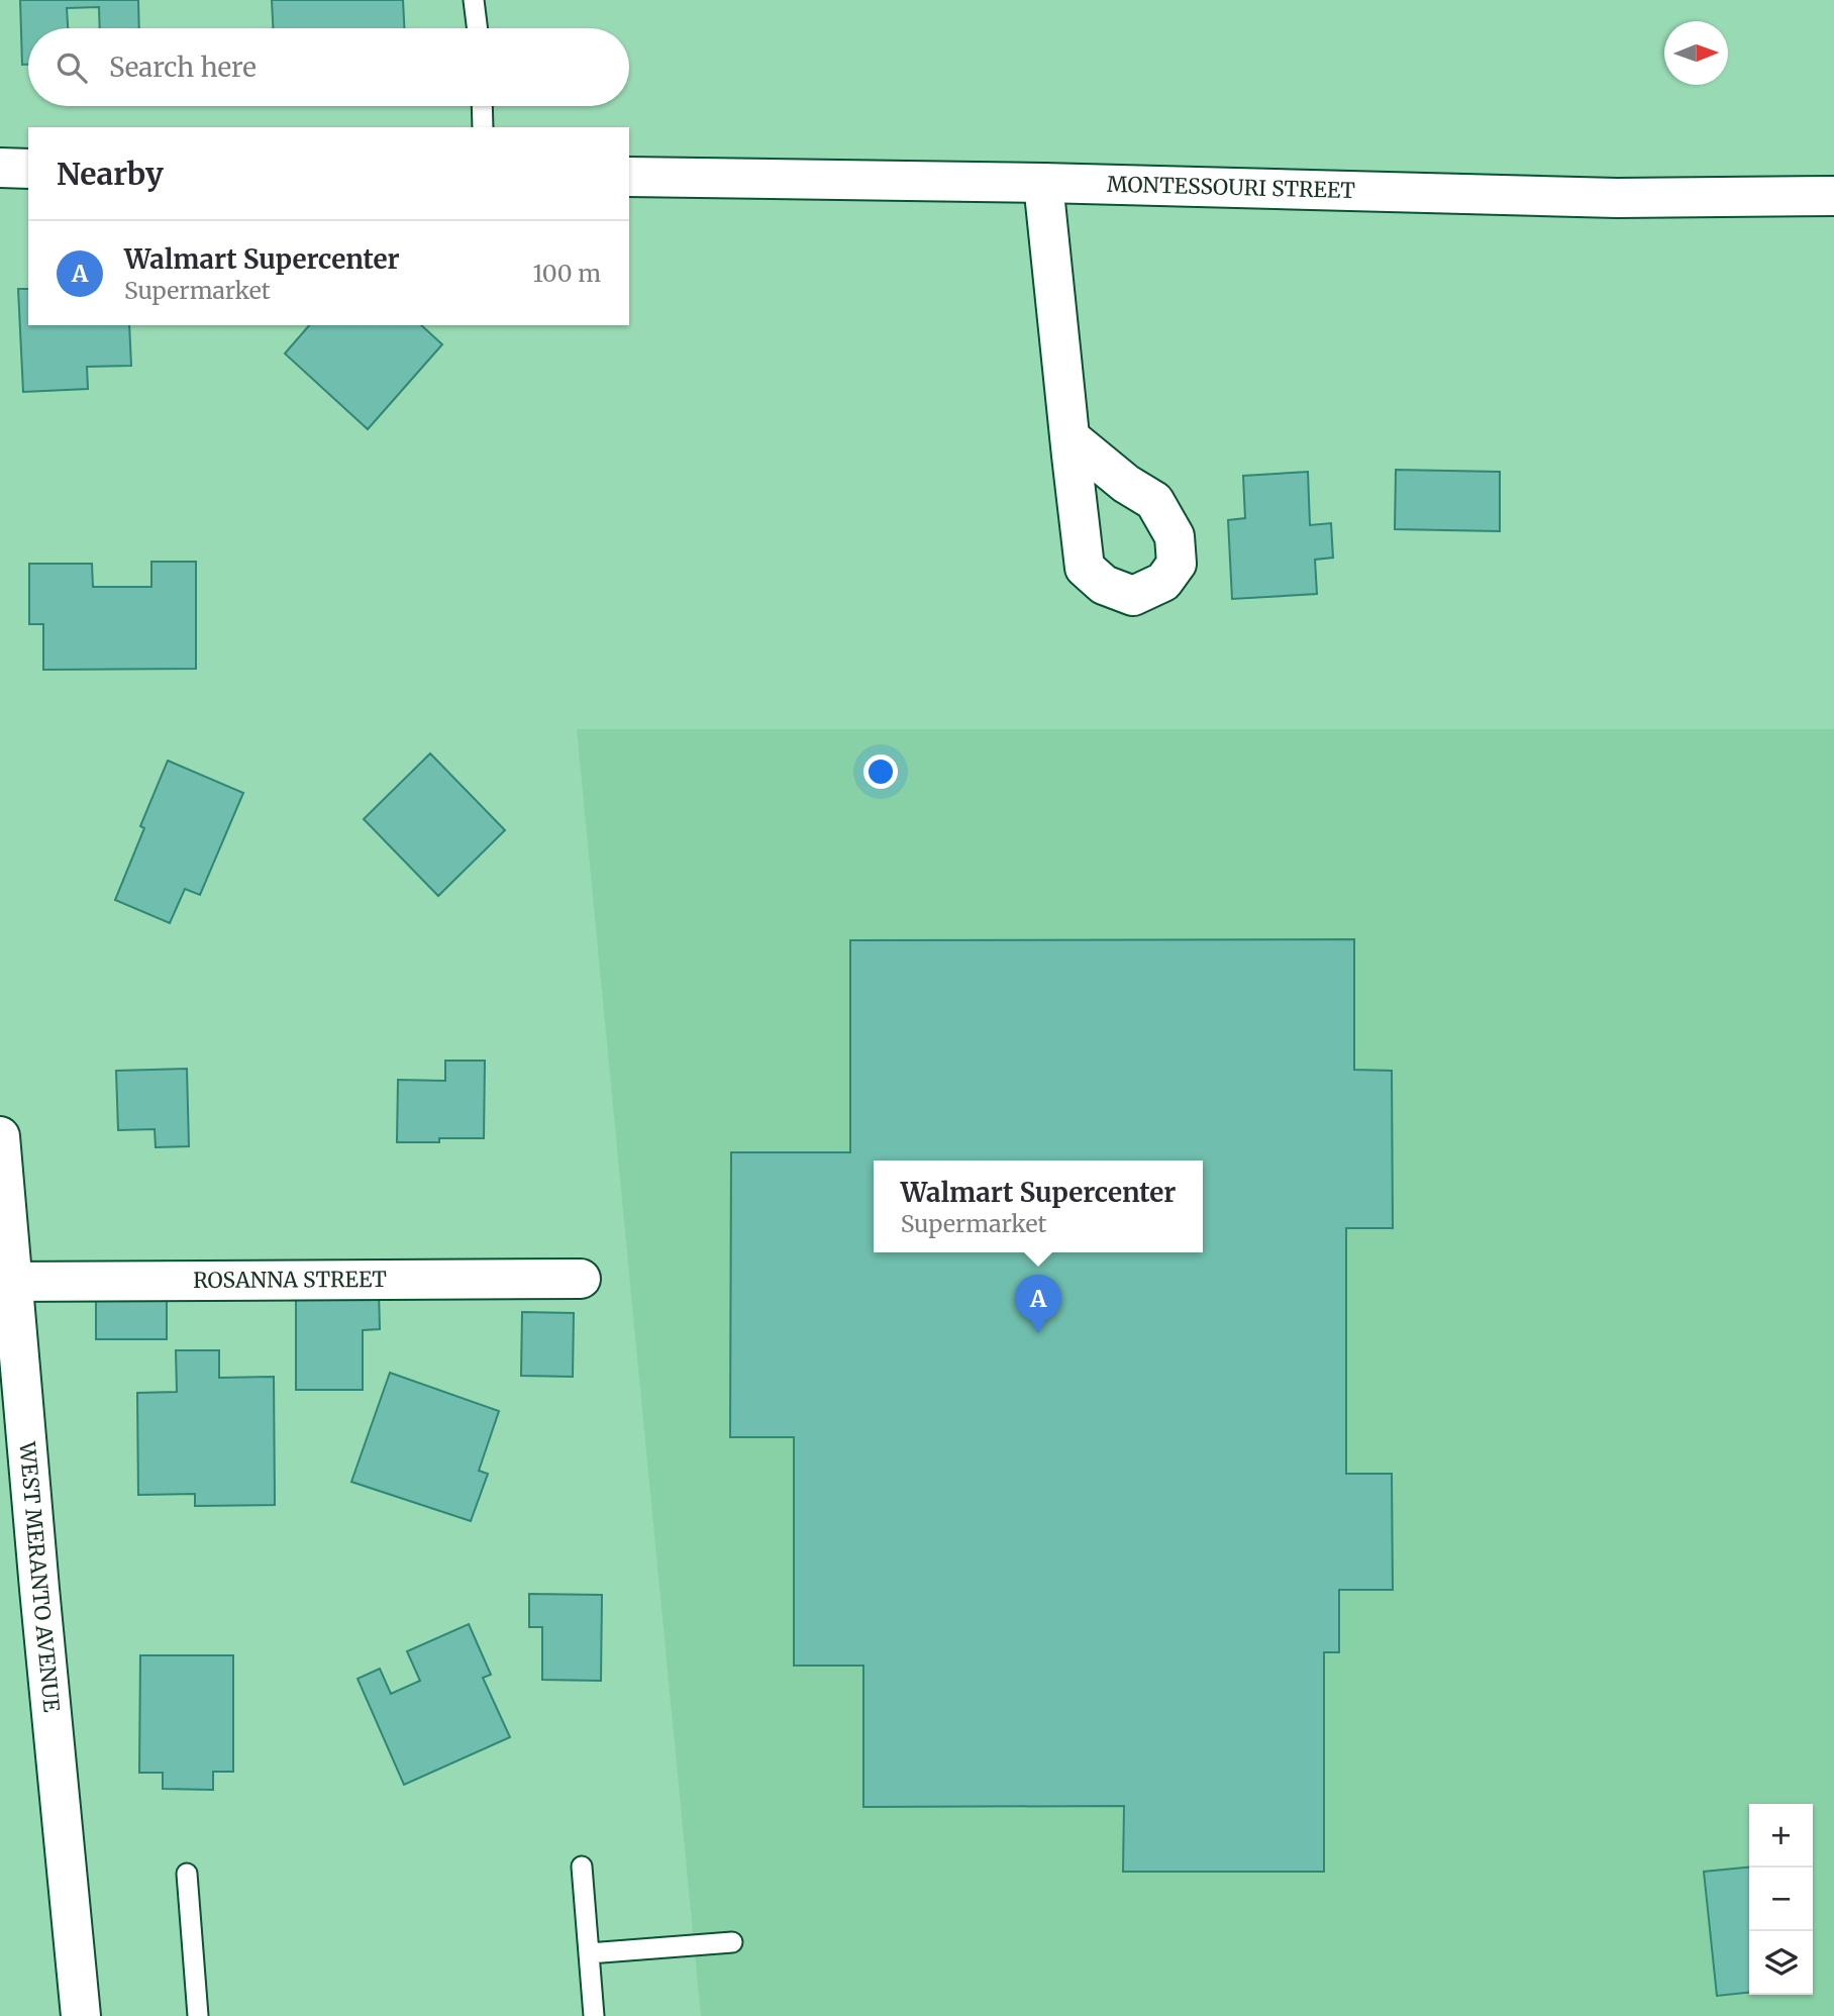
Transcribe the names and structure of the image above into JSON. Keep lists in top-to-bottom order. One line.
{"streets":{"street":["MONTESSOURI STREET","ROSANNA STREET","WEST MERANTO AVENUE"]},"crossings":[["ROSANNA STREET","WEST MERANTO AVENUE"]],"north":"right","page":{"search":"Search here","heading":"Nearby","list":[{"mark":"A","name":"Walmart Supercenter","note":"Supermarket","value":"100 m"}],"popup":["Walmart Supercenter","Supermarket"],"pins":"A","map_buttons":["+","−"]}}
